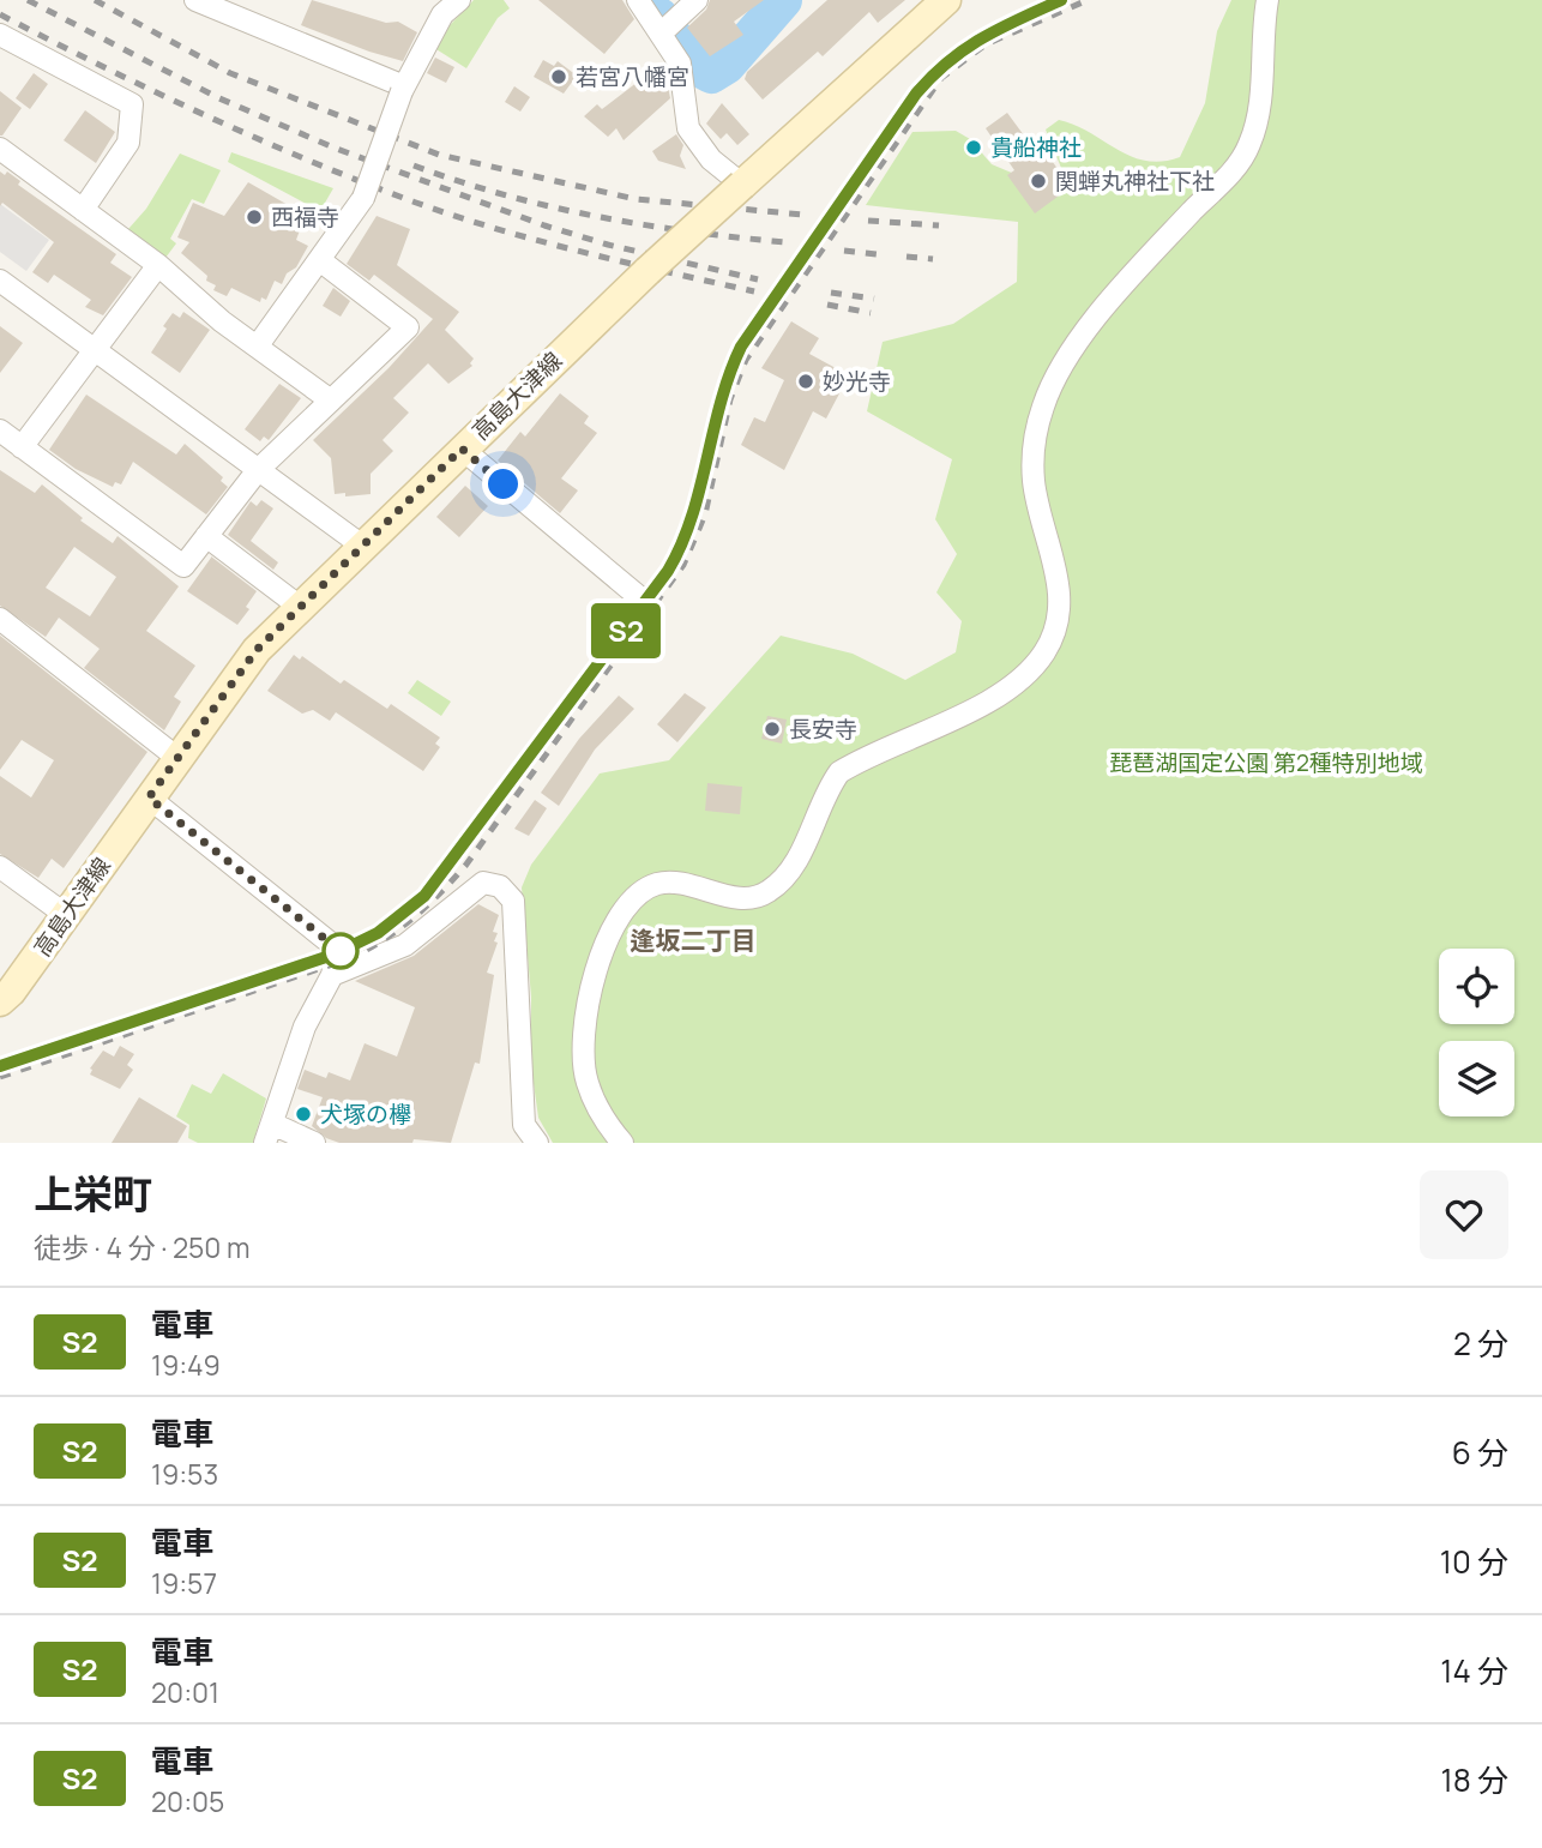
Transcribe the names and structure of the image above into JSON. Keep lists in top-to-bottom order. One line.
{"streets":{"main road":["高島大津線"]},"districts":["逢坂二丁目"],"parks":["琵琶湖国定公園 第2種特別地域"],"places":["若宮八幡宮","貴船神社","関蝉丸神社下社","西福寺","妙光寺","長安寺","犬塚の欅"],"page":{"on_map":"S2","heading":["上栄町","徒歩 · 4 分 · 250 m"],"list":[{"mark":"S2","name":"電車","note":"19:49","value":"2 分"},{"mark":"S2","name":"電車","note":"19:53","value":"6 分"},{"mark":"S2","name":"電車","note":"19:57","value":"10 分"},{"mark":"S2","name":"電車","note":"20:01","value":"14 分"},{"mark":"S2","name":"電車","note":"20:05","value":"18 分"}]}}
